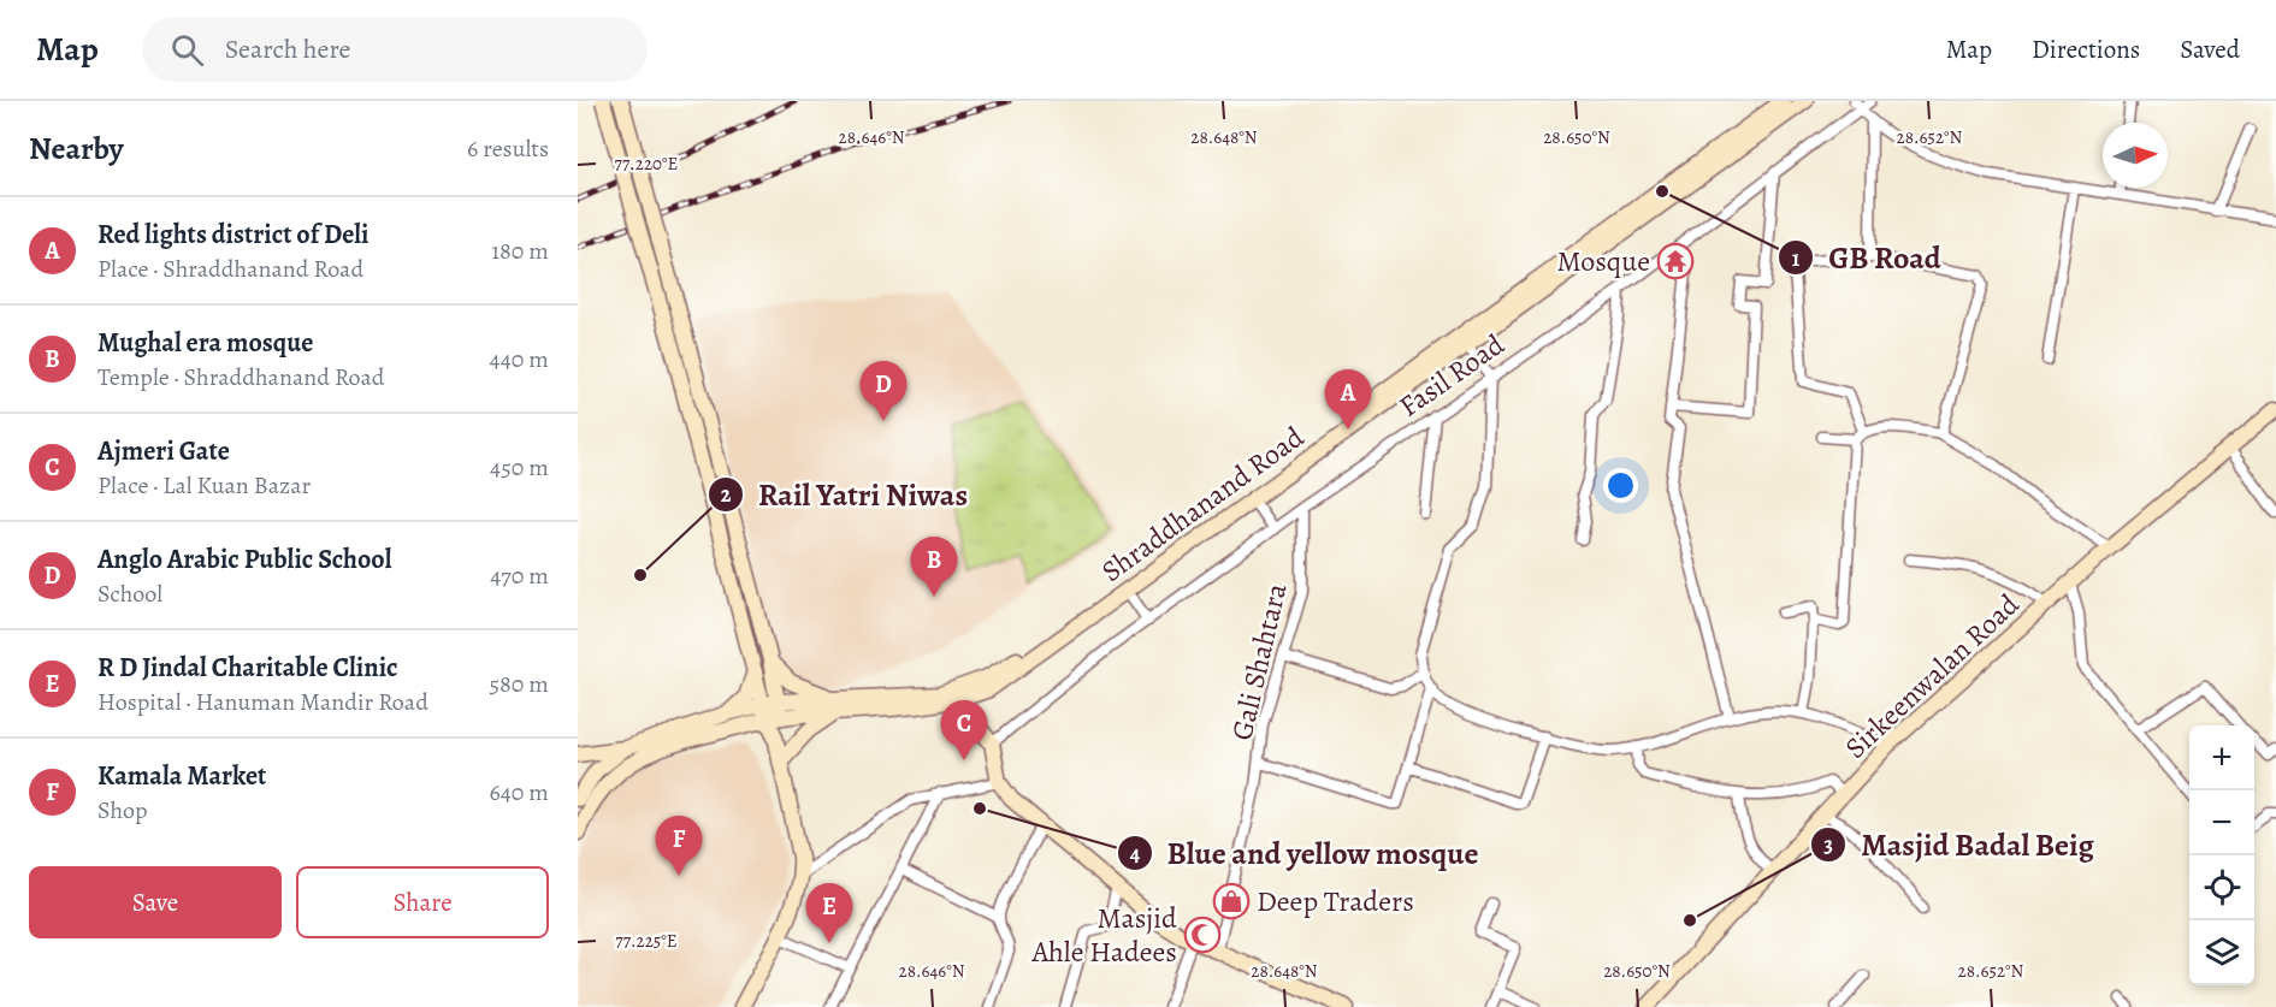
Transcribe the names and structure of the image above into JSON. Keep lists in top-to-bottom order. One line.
{"streets":{"street":["Fasil Road","Shraddhanand Road","Gali Shahtara","Sirkeenwalan Road"]},"crossings":[["Fasil Road","Gali Shahtara"]],"places":{"other":["GB Road","Rail Yatri Niwas","Blue and yellow mosque","Masjid Badal Beig"],"temple":["Mosque"],"shop":["Deep Traders"],"mosque":["Masjid Ahle Hadees"]},"north":"right","page":{"header":"Map","search":"Search here","nav":["Map","Directions","Saved"],"heading":["Nearby","6 results"],"list":[{"mark":"A","name":"Red lights district of Deli","note":"Place · Shraddhanand Road","value":"180 m"},{"mark":"B","name":"Mughal era mosque","note":"Temple · Shraddhanand Road","value":"440 m"},{"mark":"C","name":"Ajmeri Gate","note":"Place · Lal Kuan Bazar","value":"450 m"},{"mark":"D","name":"Anglo Arabic Public School","note":"School","value":"470 m"},{"mark":"E","name":"R D Jindal Charitable Clinic","note":"Hospital · Hanuman Mandir Road","value":"580 m"},{"mark":"F","name":"Kamala Market","note":"Shop","value":"640 m"}],"pins":["D","A","B","C","F","E"],"map_buttons":["+","−"],"buttons":["Save","Share"]},"coordinates":["28.646°N","28.648°N","28.650°N","28.652°N","77.220°E","77.225°E"]}
